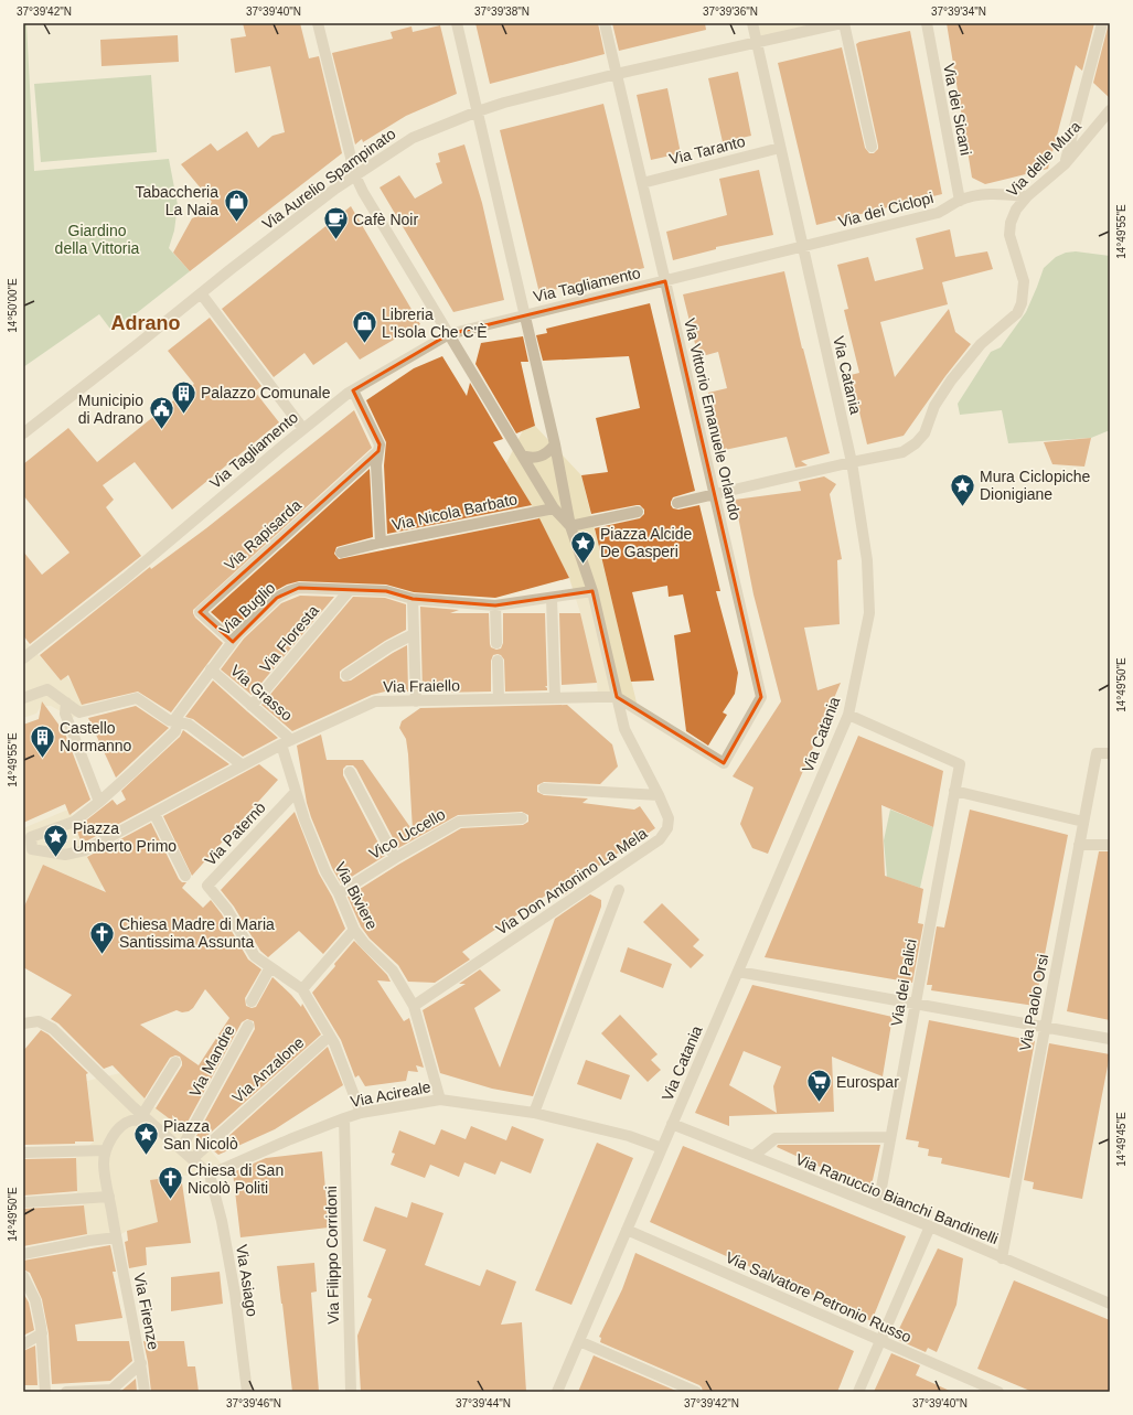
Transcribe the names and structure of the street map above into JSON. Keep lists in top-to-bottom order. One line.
{"streets":{"street":["Via dei Sicani","Via Taranto","Via delle Mura","Via Aurelio Spampinato","Via dei Ciclopi","Via Tagliamento","Via Catania","Via Vittorio Emanuele Orlando","Via Nicola Barbato","Via Rapisarda","Via Buglio","Via Floresta","Via Fraiello","Via Grasso","Via Paternò","Vico Uccello","Via Don Antonino La Mela","Via Biviere","Via dei Palici","Via Paolo Orsi","Via Mandre","Via Anzalone","Via Acireale","Via Ranuccio Bianchi Bandinelli","Via Filippo Corridoni","Via Asiago","Via Salvatore Petronio Russo","Via Firenze"]},"crossings":[["Via dei Sicani","Via dei Ciclopi"],["Via Taranto","Via Catania"],["Via Taranto","Via Vittorio Emanuele Orlando"],["Via delle Mura","Via dei Ciclopi"],["Via delle Mura","Via Catania"],["Via delle Mura","Via Vittorio Emanuele Orlando"],["Via Aurelio Spampinato","Via Catania"],["Via Aurelio Spampinato","Via Vittorio Emanuele Orlando"],["Via Aurelio Spampinato","Via Don Antonino La Mela"],["Via dei Ciclopi","Via Tagliamento"],["Via dei Ciclopi","Via Catania"],["Via Tagliamento","Via Catania"],["Via Tagliamento","Via Vittorio Emanuele Orlando"],["Via Tagliamento","Via Don Antonino La Mela"],["Via Catania","Via dei Palici"],["Via Catania","Via Acireale"],["Via Catania","Via Ranuccio Bianchi Bandinelli"],["Via Catania","Via Salvatore Petronio Russo"],["Via Vittorio Emanuele Orlando","Via Fraiello"],["Via Vittorio Emanuele Orlando","Via Don Antonino La Mela"],["Via Rapisarda","Via Buglio"],["Via Buglio","Via Floresta"],["Via Buglio","Via Fraiello"],["Via Buglio","Via Grasso"],["Via Buglio","Via Don Antonino La Mela"],["Via Floresta","Via Grasso"],["Via Fraiello","Via Grasso"],["Via Fraiello","Via Don Antonino La Mela"],["Via Fraiello","Via Biviere"],["Via Grasso","Via Biviere"],["Via Paternò","Via Biviere"],["Via Paternò","Via Anzalone"],["Via Paternò","Via Acireale"],["Vico Uccello","Via Biviere"],["Via Don Antonino La Mela","Via Biviere"],["Via Biviere","Via Acireale"],["Via dei Palici","Via Ranuccio Bianchi Bandinelli"],["Via Paolo Orsi","Via Ranuccio Bianchi Bandinelli"],["Via Acireale","Via Filippo Corridoni"],["Via Acireale","Via Asiago"]],"districts":["Adrano"],"parks":["Giardino della Vittoria"],"places":{"shop":["Tabaccheria La Naia","Libreria L'Isola Che C'È"],"cafe":["Cafè Noir"],"building":["Palazzo Comunale","Castello Normanno"],"public building":["Municipio di Adrano"],"place":["Mura Ciclopiche Dionigiane","Piazza Alcide De Gasperi","Piazza Umberto Primo","Piazza San Nicolò"],"church":["Chiesa Madre di Maria Santissima Assunta","Chiesa di San Nicolò Politi"],"supermarket":["Eurospar"]},"coordinates":["37°39'42\"N","37°39'40\"N","37°39'38\"N","37°39'36\"N","37°39'34\"N","14°49'55\"E","14°50'00\"E","14°49'50\"E","14°49'45\"E","37°39'46\"N","37°39'44\"N"]}
